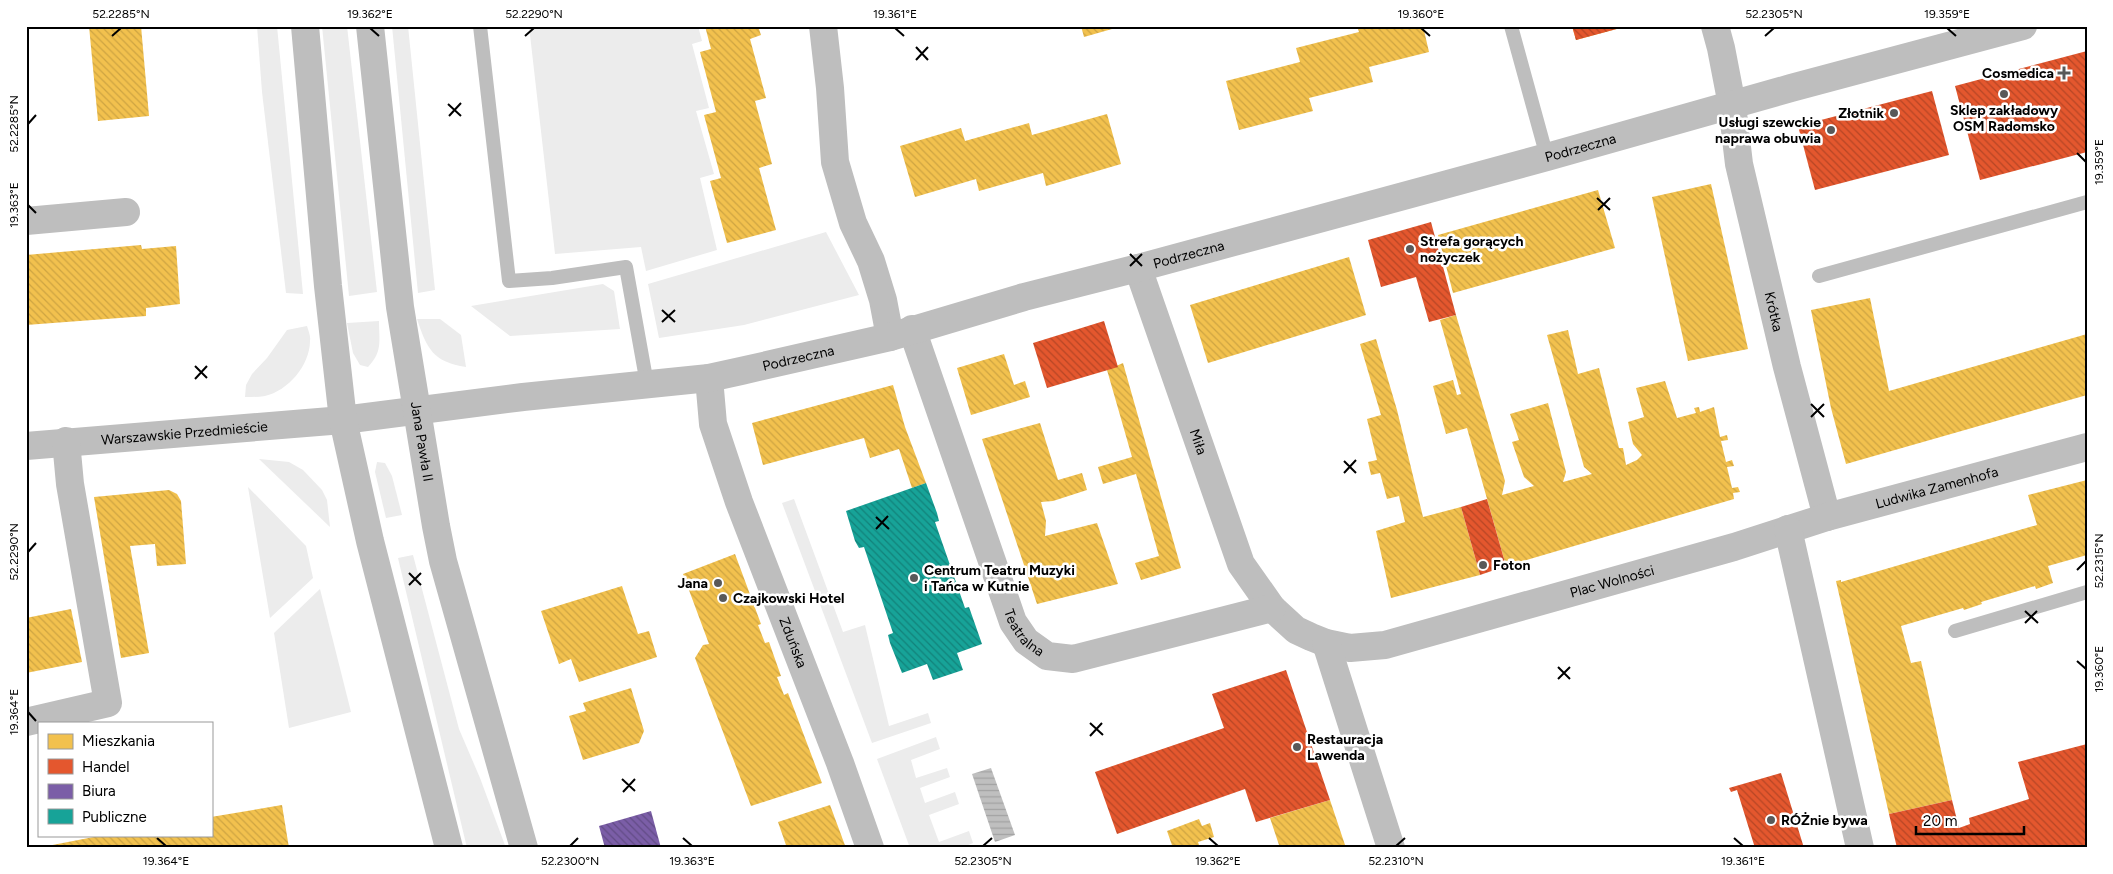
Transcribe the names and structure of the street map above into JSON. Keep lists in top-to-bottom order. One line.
{"streets":{"street":["Podrzeczna","Krótka","Warszawskie Przedmieście","Miła","Jana Pawła II","Ludwika Zamenhofa","Plac Wolności","Teatralna","Zduńska"]},"crossings":[["Podrzeczna","Krótka"],["Podrzeczna","Warszawskie Przedmieście"],["Podrzeczna","Miła"],["Podrzeczna","Jana Pawła II"],["Podrzeczna","Teatralna"],["Podrzeczna","Zduńska"],["Krótka","Ludwika Zamenhofa"],["Miła","Plac Wolności"],["Miła","Teatralna"],["Ludwika Zamenhofa","Plac Wolności"]],"places":{"health":["Cosmedica"],"other":["Sklep zakładowy OSM Radomsko","Złotnik","Usługi szewckie naprawa obuwia","Strefa gorących nożyczek","Foton","Centrum Teatru Muzyki i Tańca w Kutnie","Jana","Czajkowski Hotel","Restauracja Lawenda","RÓŻnie bywa"]},"legend":["Mieszkania","Handel","Biura","Publiczne"],"scale_bar":"20 m","coordinates":["52.2285°N","19.362°E","52.2290°N","19.361°E","19.360°E","52.2305°N","19.359°E","19.363°E","52.2315°N","19.364°E","52.2300°N","52.2310°N"]}
